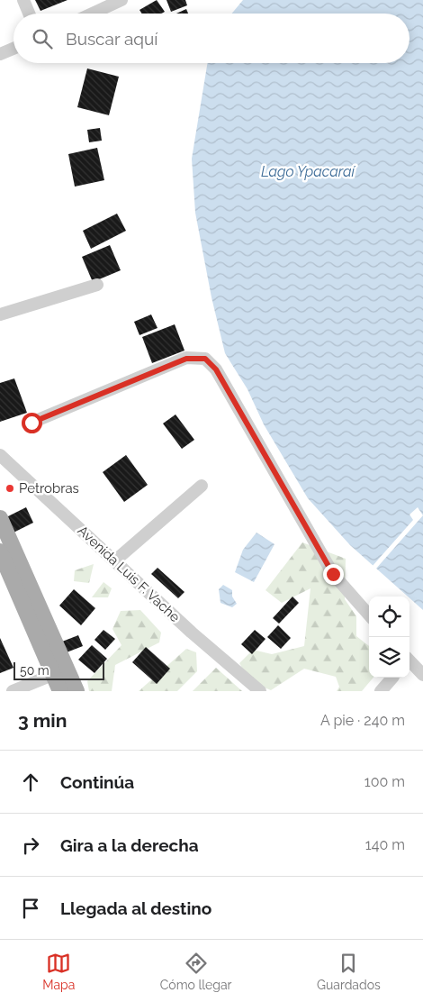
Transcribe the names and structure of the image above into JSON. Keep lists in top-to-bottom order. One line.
{"streets":{"street":["Avenida Luis F. Vache"]},"water":["Lago Ypacaraí"],"places":["Petrobras"],"scale_bar":"50 m","page":{"search":"Buscar aquí","scale":"50 m","heading":["3 min","A pie · 240 m"],"list":[["Continúa","100 m"],["Gira a la derecha","140 m"],"Llegada al destino"],"nav":["Mapa","Cómo llegar","Guardados"]}}
